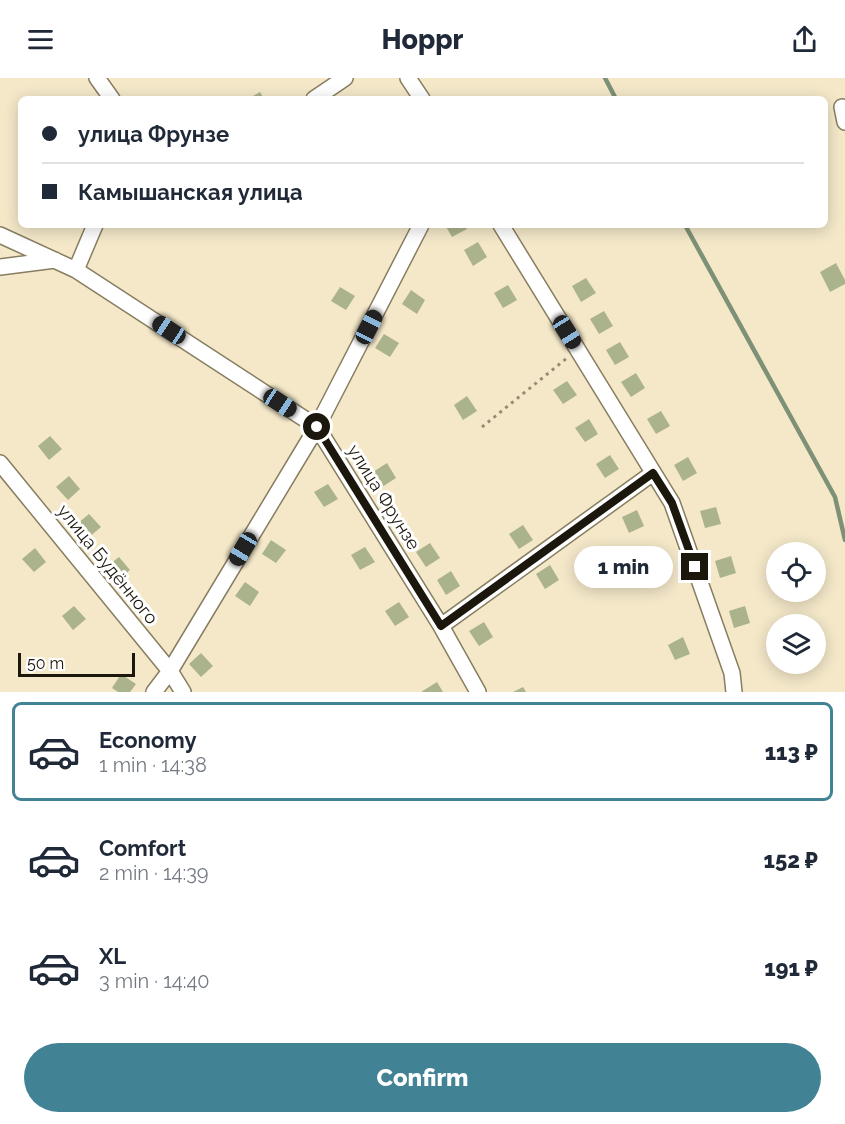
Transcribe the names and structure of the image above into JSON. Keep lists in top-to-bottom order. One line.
{"streets":{"street":["улица Фрунзе","улица Будённого"]},"scale_bar":"50 m","page":{"header":"Hoppr","banner":["улица Фрунзе","Камышанская улица"],"bubble":"1 min","scale":"50 m","list":[{"name":"Economy","note":"1 min · 14:38","value":"113 ₽"},{"name":"Comfort","note":"2 min · 14:39","value":"152 ₽"},{"name":"XL","note":"3 min · 14:40","value":"191 ₽"}],"buttons":"Confirm"}}
